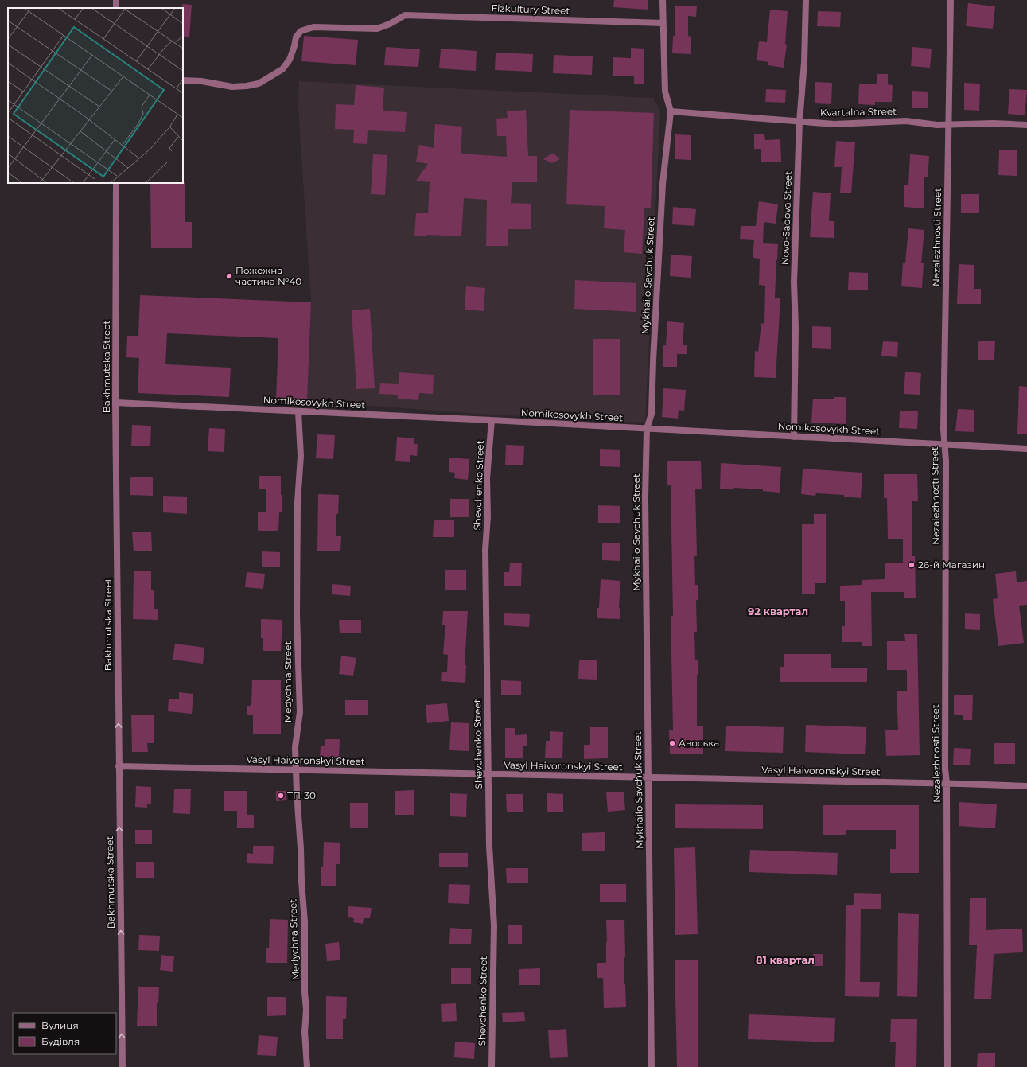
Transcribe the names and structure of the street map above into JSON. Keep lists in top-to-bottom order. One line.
{"streets":{"street":["Fizkultury Street","Kvartalna Street","Novo-Sadova Street","Nezalezhnosti Street","Mykhailo Savchuk Street","Bakhmutska Street","Nomikosovykh Street","Shevchenko Street","Medychna Street","Vasyl Haivoronskyi Street"]},"crossings":[["Fizkultury Street","Mykhailo Savchuk Street"],["Kvartalna Street","Novo-Sadova Street"],["Kvartalna Street","Nezalezhnosti Street"],["Kvartalna Street","Mykhailo Savchuk Street"],["Novo-Sadova Street","Nomikosovykh Street"],["Nezalezhnosti Street","Nomikosovykh Street"],["Nezalezhnosti Street","Vasyl Haivoronskyi Street"],["Mykhailo Savchuk Street","Nomikosovykh Street"],["Mykhailo Savchuk Street","Vasyl Haivoronskyi Street"],["Bakhmutska Street","Nomikosovykh Street"],["Bakhmutska Street","Vasyl Haivoronskyi Street"],["Nomikosovykh Street","Shevchenko Street"],["Nomikosovykh Street","Medychna Street"],["Shevchenko Street","Vasyl Haivoronskyi Street"],["Medychna Street","Vasyl Haivoronskyi Street"]],"one_way":["Bakhmutska Street"],"districts":["92 квартал","81 квартал"],"places":["Пожежна частина №40","26-й Магазин","Авоська","ТП-30"],"legend":["Вулиця","Будівля"]}
